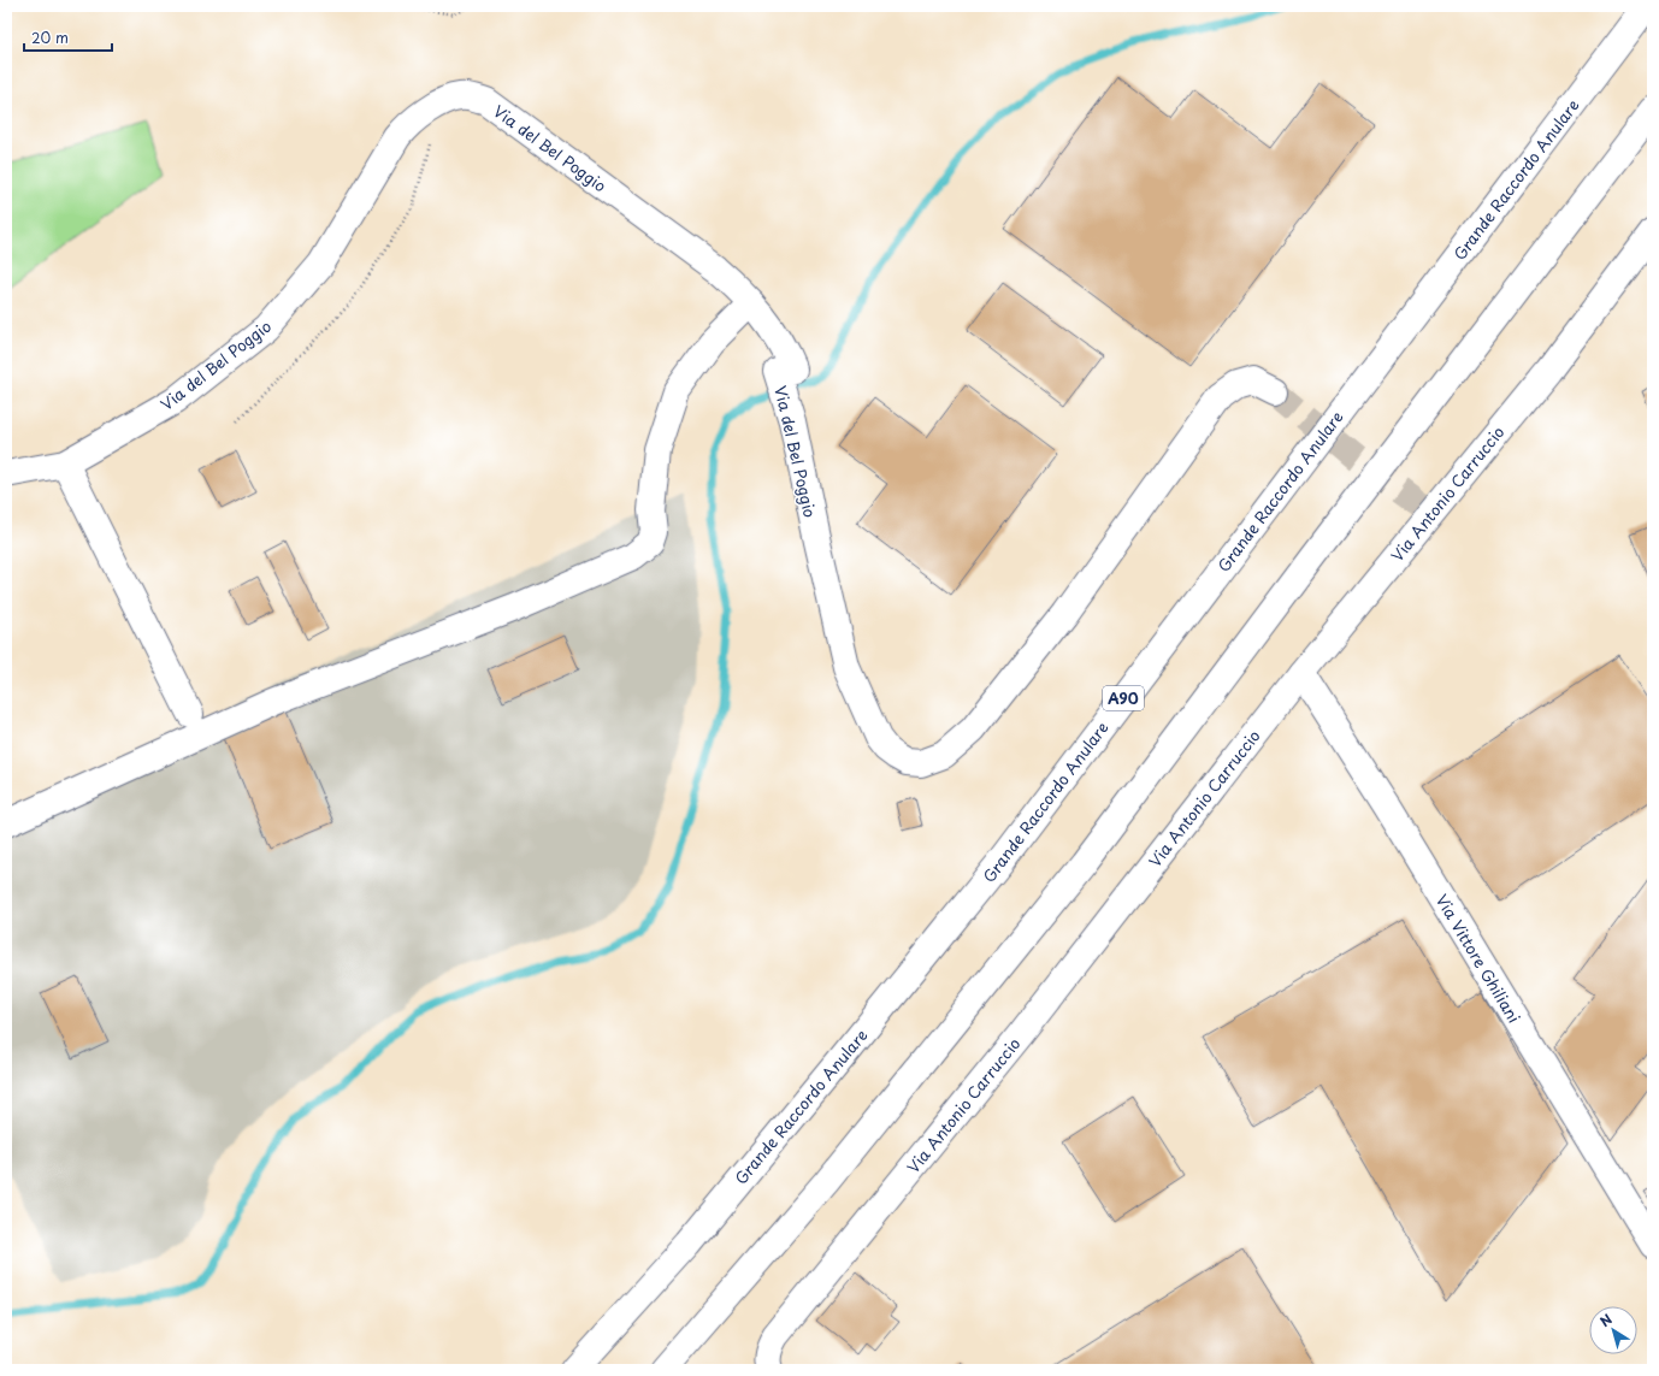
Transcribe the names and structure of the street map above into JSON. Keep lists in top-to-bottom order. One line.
{"streets":{"main road":["Via del Bel Poggio","Grande Raccordo Anulare","Via Antonio Carruccio","A90","Via Vittore Ghiliani"]},"crossings":[["Via Antonio Carruccio","Via Vittore Ghiliani"]],"scale_bar":"20 m","north":"top left"}
